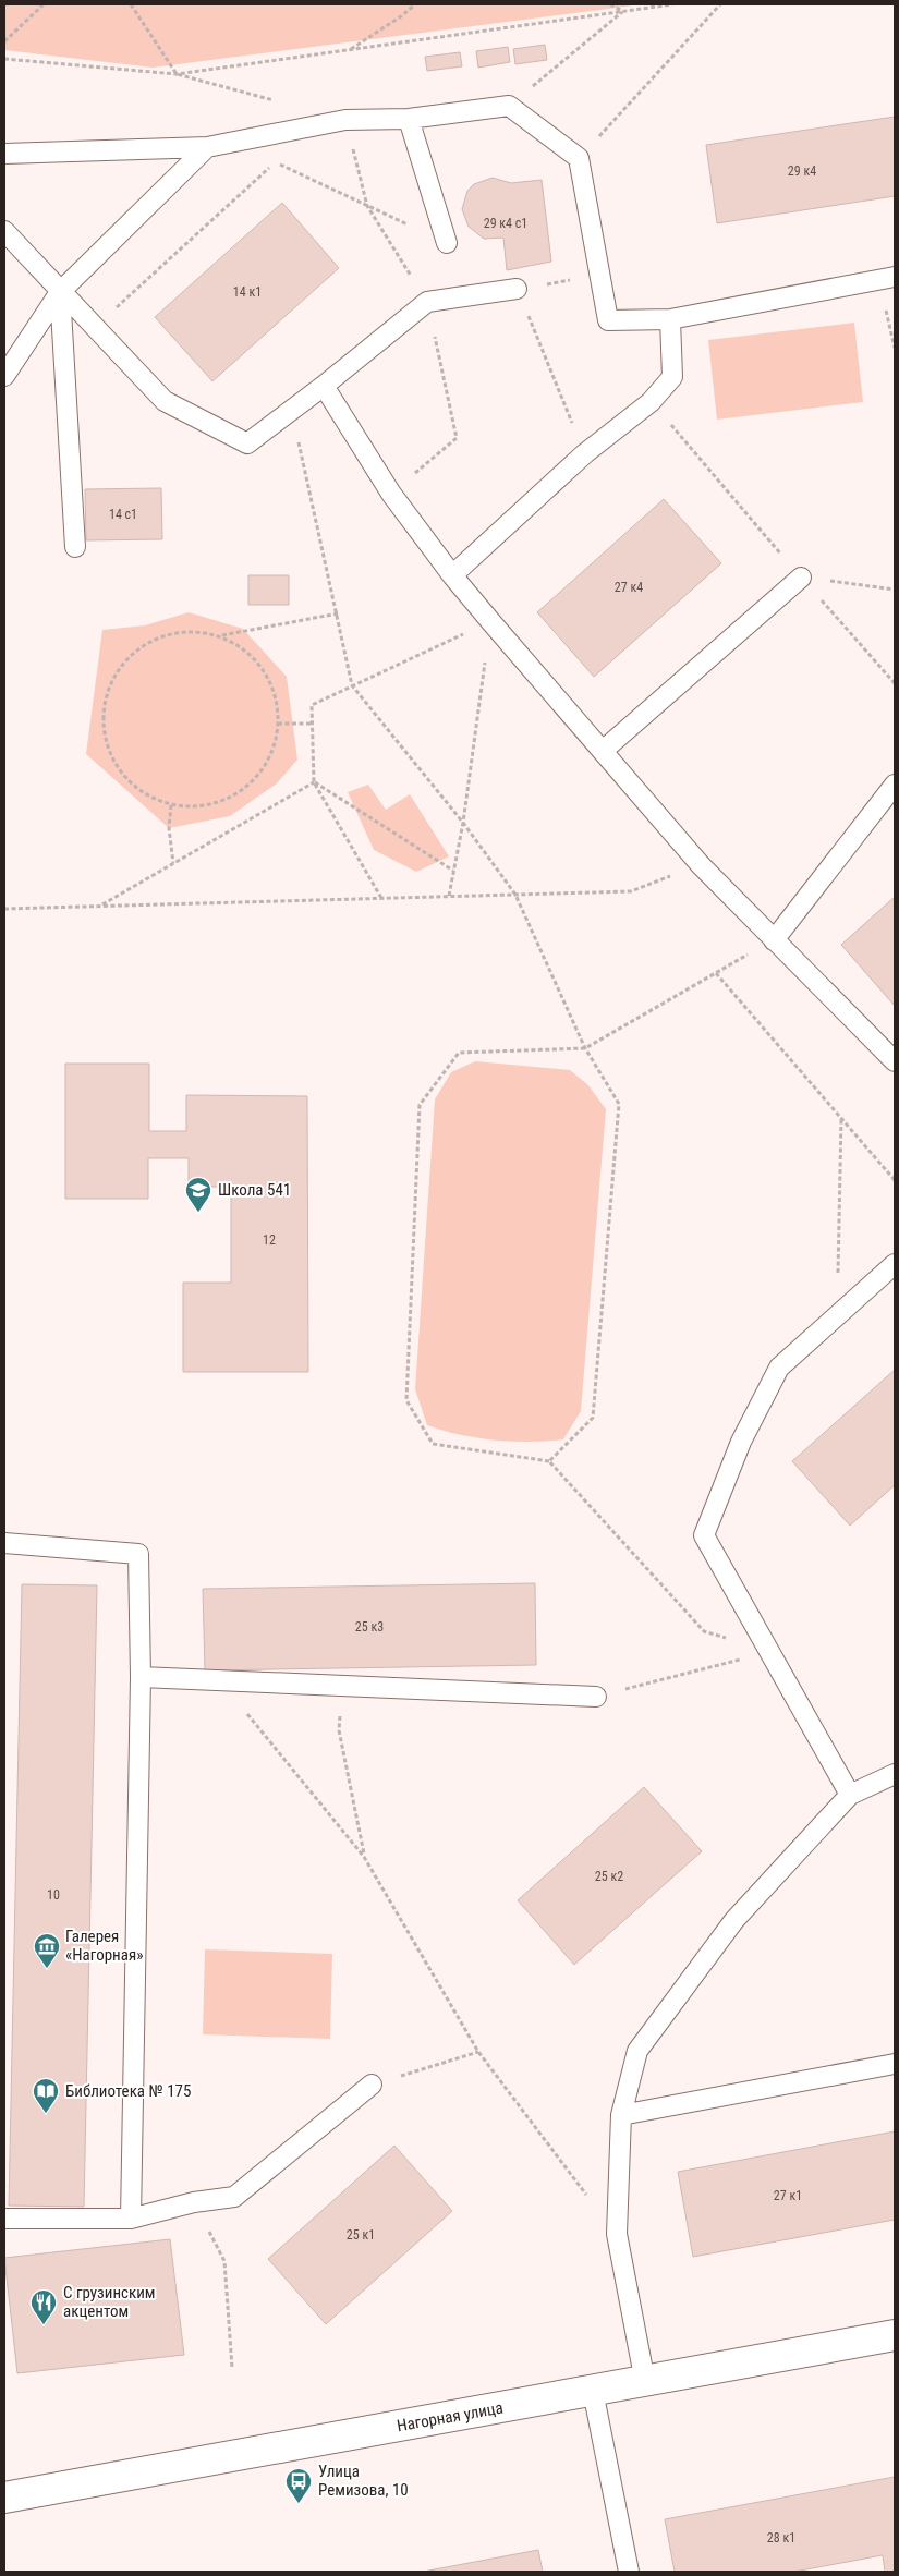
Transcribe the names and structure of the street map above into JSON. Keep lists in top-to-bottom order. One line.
{"streets":{"street":["Нагорная улица"]},"places":{"school or university":["Школа 541"],"museum":["Галерея «Нагорная»"],"library":["Библиотека № 175"],"restaurant":["С грузинским акцентом"],"bus stop":["Улица Ремизова, 10"]},"house_numbers":["29 к4","29 к4 с1","14 к1","14 с1","27 к4","12","25 к3","25 к2","10","27 к1","25 к1","28 к1"]}
